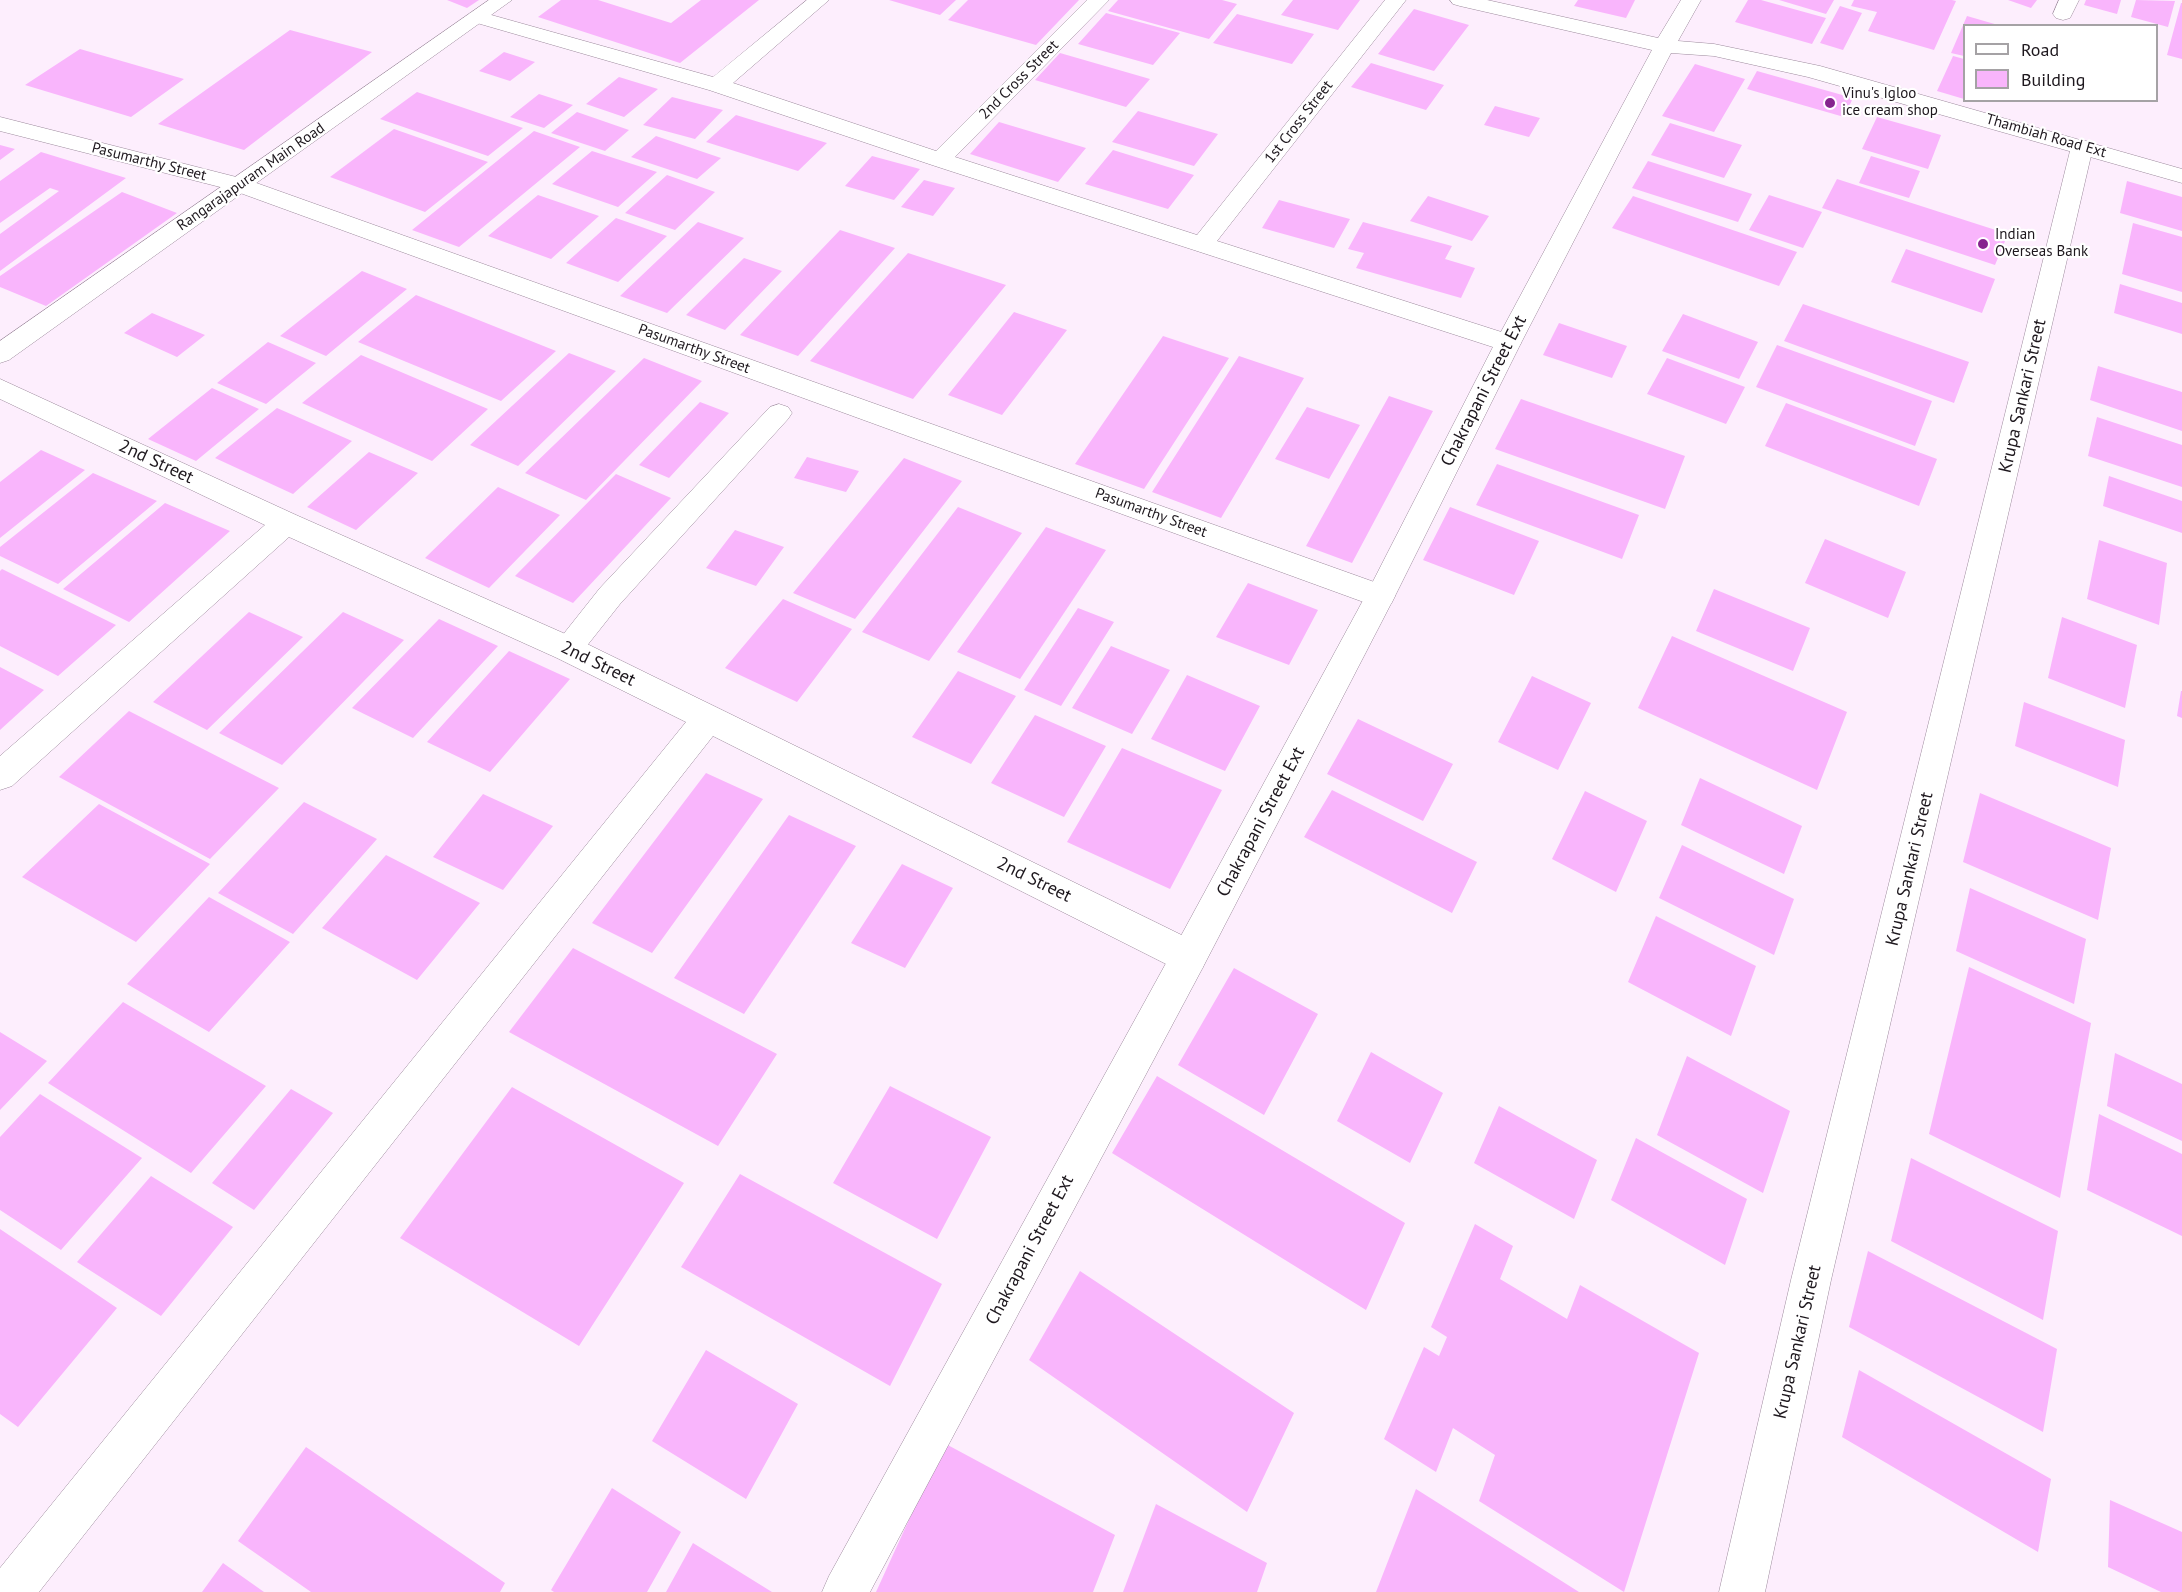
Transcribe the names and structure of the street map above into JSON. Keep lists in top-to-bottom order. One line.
{"streets":{"street":["2nd Cross Street","1st Cross Street","Thambiah Road Ext","Pasumarthy Street","Rangarajapuram Main Road","Chakrapani Street Ext","Krupa Sankari Street","2nd Street"]},"crossings":[["Thambiah Road Ext","Chakrapani Street Ext"],["Thambiah Road Ext","Krupa Sankari Street"],["Pasumarthy Street","Rangarajapuram Main Road"],["Pasumarthy Street","Chakrapani Street Ext"],["Chakrapani Street Ext","2nd Street"]],"places":["Vinu's Igloo ice cream shop","Indian Overseas Bank"],"legend":["Road","Building"]}
